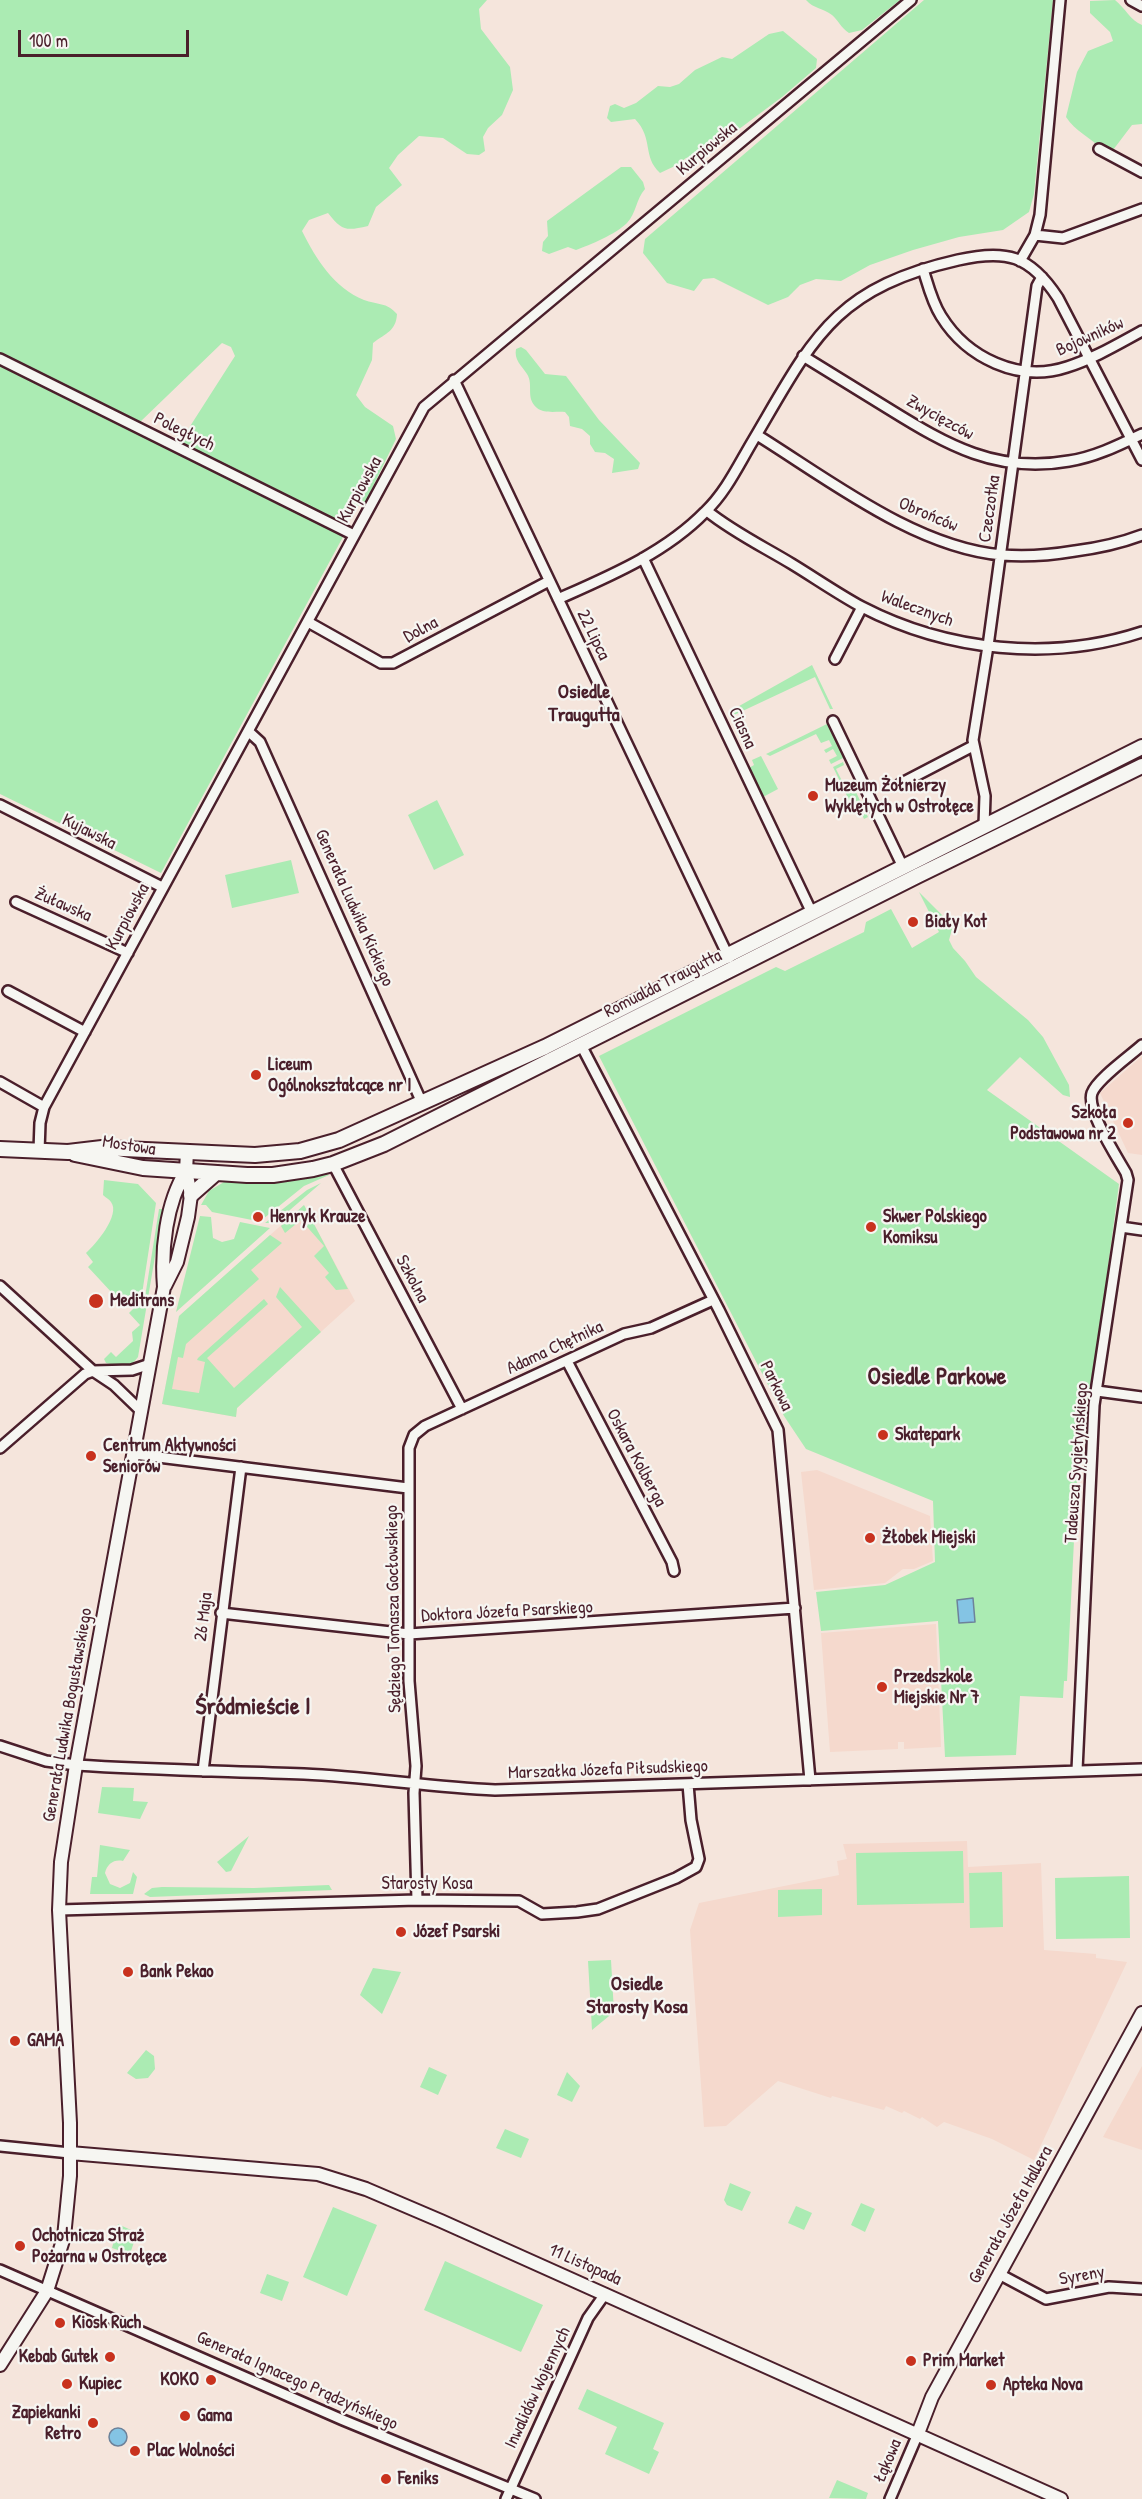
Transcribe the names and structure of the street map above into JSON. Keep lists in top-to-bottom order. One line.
{"streets":{"main road":["Romualda Traugutta","Mostowa"],"street":["Kurpiowska","Bojowników","Zwycięzców","Poległych","Czeczotka","Obrońców","Walecznych","Dolna","22 Lipca","Ciasna","Kujawska","Żuławska","Generała Ludwika Kickiego","Szkolna","Adama Chętnika","Parkowa","Oskara Kolberga","Tadeusza Sygietyńskiego","Sędziego Tomasza Gocłowskiego","Doktora Józefa Psarskiego","26 Maja","Generała Ludwika Bogusławskiego","Marszałka Józefa Piłsudskiego","Starosty Kosa","Generała Józefa Hallera","11 Listopada","Syreny","Generała Ignacego Prądzyńskiego","Inwalidów Wojennych","Łąkowa"]},"crossings":[["Kurpiowska","Poległych"],["Kurpiowska","Dolna"],["Kurpiowska","22 Lipca"],["Kurpiowska","Kujawska"],["Kurpiowska","Żuławska"],["Kurpiowska","Generała Ludwika Kickiego"],["Kurpiowska","Mostowa"],["Bojowników","Czeczotka"],["Zwycięzców","Czeczotka"],["Czeczotka","Obrońców"],["Czeczotka","Walecznych"],["Czeczotka","Romualda Traugutta"],["Dolna","22 Lipca"],["22 Lipca","Romualda Traugutta"],["Ciasna","Romualda Traugutta"],["Generała Ludwika Kickiego","Romualda Traugutta"],["Romualda Traugutta","Mostowa"],["Romualda Traugutta","Szkolna"],["Romualda Traugutta","Parkowa"],["Romualda Traugutta","Generała Ludwika Bogusławskiego"],["Mostowa","Generała Ludwika Bogusławskiego"],["Szkolna","Adama Chętnika"],["Adama Chętnika","Parkowa"],["Adama Chętnika","Oskara Kolberga"],["Adama Chętnika","Sędziego Tomasza Gocłowskiego"],["Parkowa","Doktora Józefa Psarskiego"],["Parkowa","Marszałka Józefa Piłsudskiego"],["Tadeusza Sygietyńskiego","Marszałka Józefa Piłsudskiego"],["Sędziego Tomasza Gocłowskiego","Doktora Józefa Psarskiego"],["Sędziego Tomasza Gocłowskiego","Marszałka Józefa Piłsudskiego"],["Sędziego Tomasza Gocłowskiego","Starosty Kosa"],["Doktora Józefa Psarskiego","26 Maja"],["26 Maja","Marszałka Józefa Piłsudskiego"],["Generała Ludwika Bogusławskiego","Marszałka Józefa Piłsudskiego"],["Generała Ludwika Bogusławskiego","Starosty Kosa"],["Generała Ludwika Bogusławskiego","11 Listopada"],["Generała Ludwika Bogusławskiego","Generała Ignacego Prądzyńskiego"],["Marszałka Józefa Piłsudskiego","Starosty Kosa"],["Generała Józefa Hallera","11 Listopada"],["Generała Józefa Hallera","Syreny"],["Generała Józefa Hallera","Łąkowa"],["11 Listopada","Inwalidów Wojennych"],["11 Listopada","Łąkowa"],["Generała Ignacego Prądzyńskiego","Inwalidów Wojennych"]],"districts":["Osiedle Traugutta","Osiedle Parkowe","Śródmieście I","Osiedle Starosty Kosa"],"places":["Muzeum Żołnierzy Wyklętych w Ostrołęce","Biały Kot","Liceum Ogólnokształcące nr I","Szkoła Podstawowa nr 2","Henryk Krauze","Skwer Polskiego Komiksu","Meditrans","Skatepark","Centrum Aktywności Seniorów","Żłobek Miejski","Przedszkole Miejskie Nr 7","Józef Psarski","Bank Pekao","GAMA","Ochotnicza Straż Pożarna w Ostrołęce","Kiosk Ruch","Kebab Gutek","Prim Market","KOKO","Kupiec","Apteka Nova","Gama","Zapiekanki Retro","Plac Wolności","Feniks"],"scale_bar":"100 m"}
